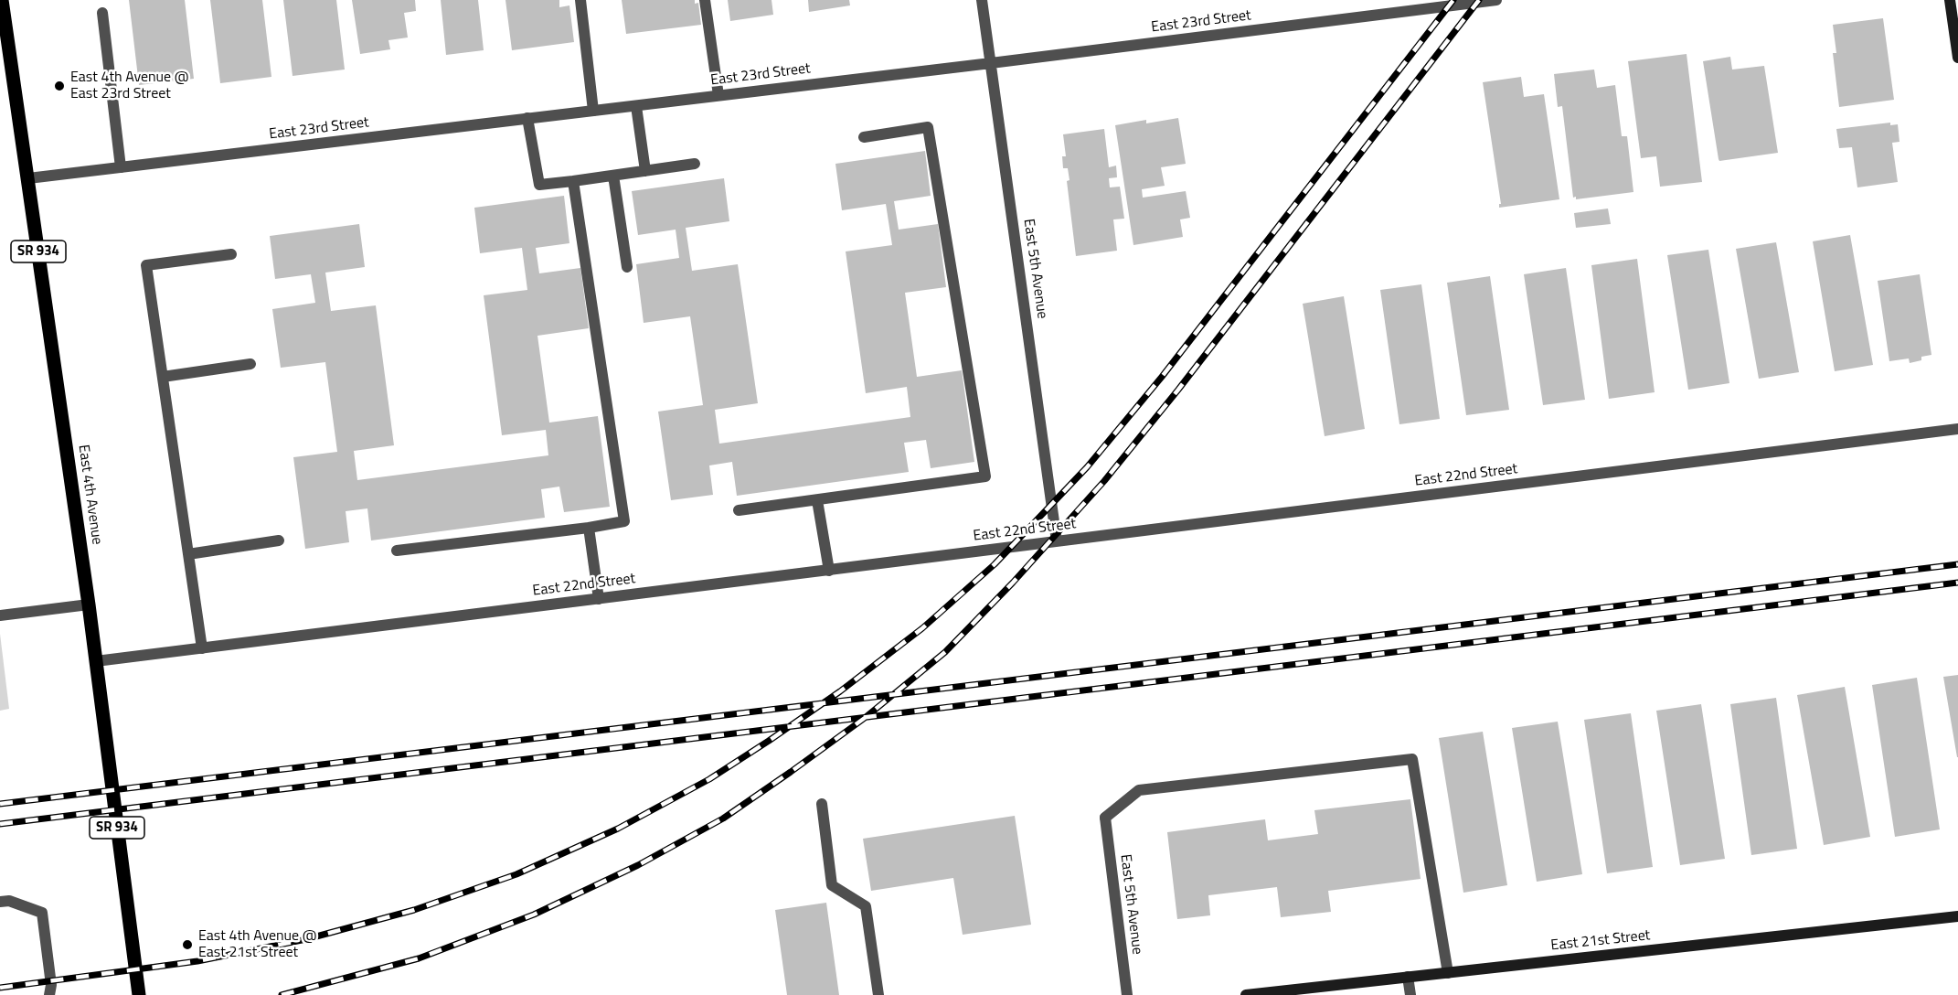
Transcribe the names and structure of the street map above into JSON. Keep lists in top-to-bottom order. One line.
{"streets":{"main road":["SR 934","East 4th Avenue","East 21st Street"],"street":["East 23rd Street","East 5th Avenue","East 22nd Street"]},"crossings":[["East 23rd Street","East 5th Avenue"],["East 23rd Street","East 4th Avenue"],["East 5th Avenue","East 22nd Street"],["East 5th Avenue","East 21st Street"],["East 22nd Street","East 4th Avenue"]],"places":["East 4th Avenue @ East 23rd Street","East 4th Avenue @ East 21st Street"]}
